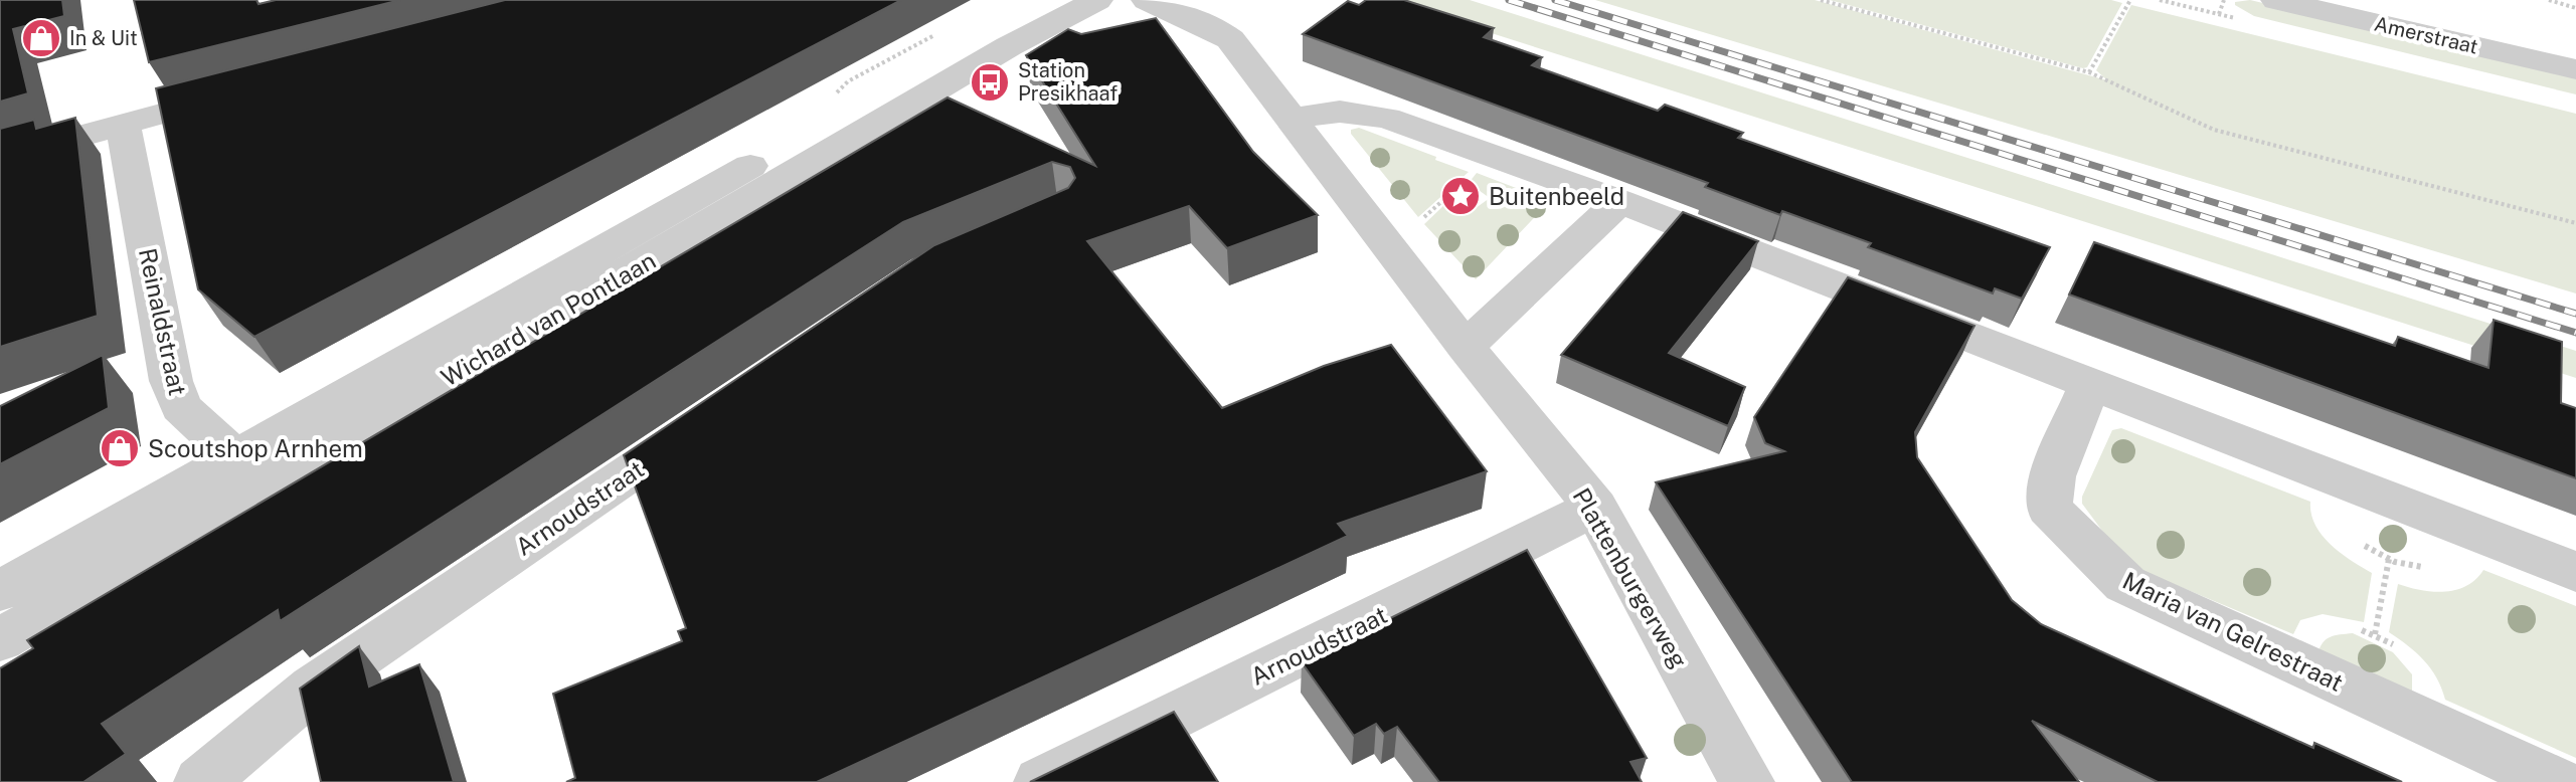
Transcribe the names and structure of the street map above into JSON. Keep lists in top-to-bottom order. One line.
{"streets":{"street":["Amerstraat","Wichard van Pontlaan","Reinaldstraat","Arnoudstraat","Plattenburgerweg","Maria van Gelrestraat"]},"crossings":[["Wichard van Pontlaan","Reinaldstraat"],["Arnoudstraat","Plattenburgerweg"]],"places":{"shop":["In & Uit","Scoutshop Arnhem"],"bus stop":["Station Presikhaaf"],"place":["Buitenbeeld"]}}
